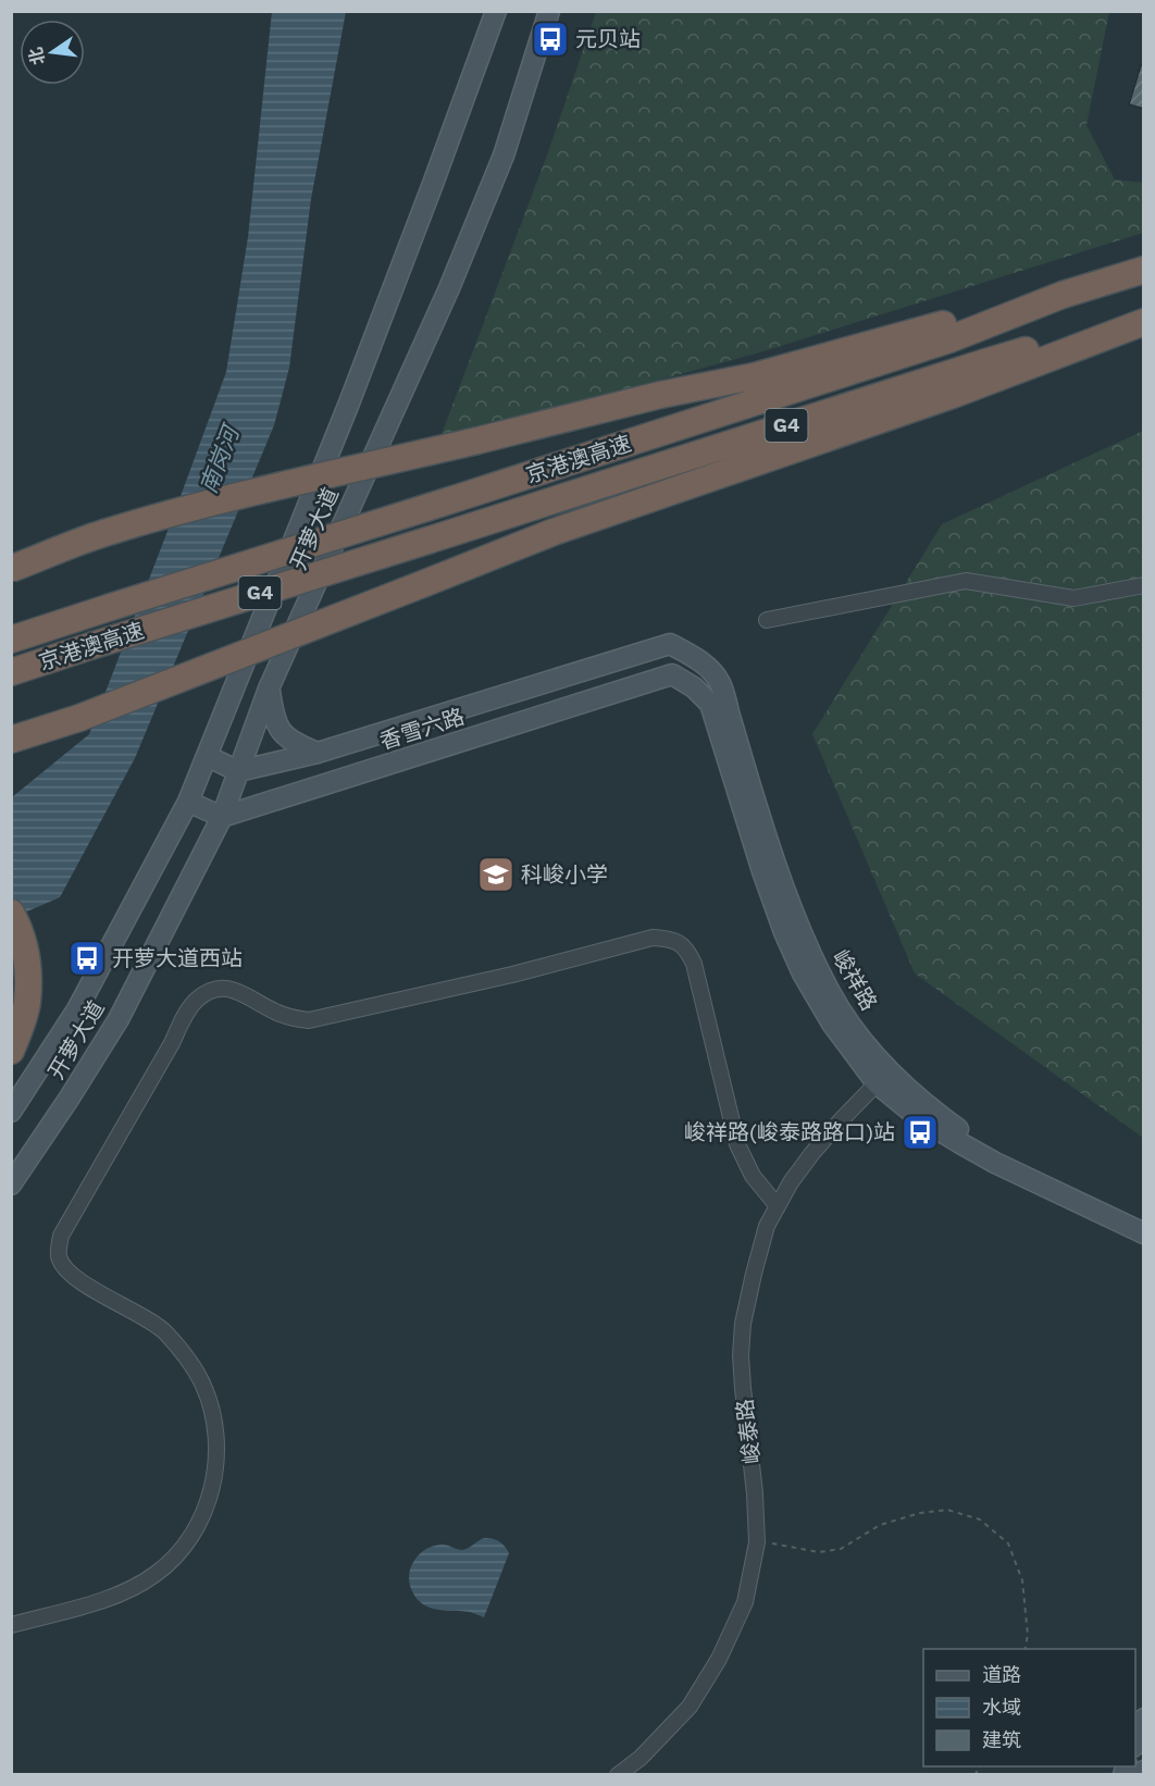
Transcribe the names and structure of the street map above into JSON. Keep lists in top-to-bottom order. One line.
{"streets":{"highway":["G4","京港澳高速"],"street":["开萝大道","香雪六路","峻祥路","峻泰路"]},"crossings":[["开萝大道","香雪六路"],["香雪六路","峻祥路"],["峻祥路","峻泰路"]],"water":["南岗河"],"places":{"bus stop":["元贝站","开萝大道西站","峻祥路(峻泰路路口)站"],"school or university":["科峻小学"]},"legend":["道路","水域","建筑"],"north":"left"}
